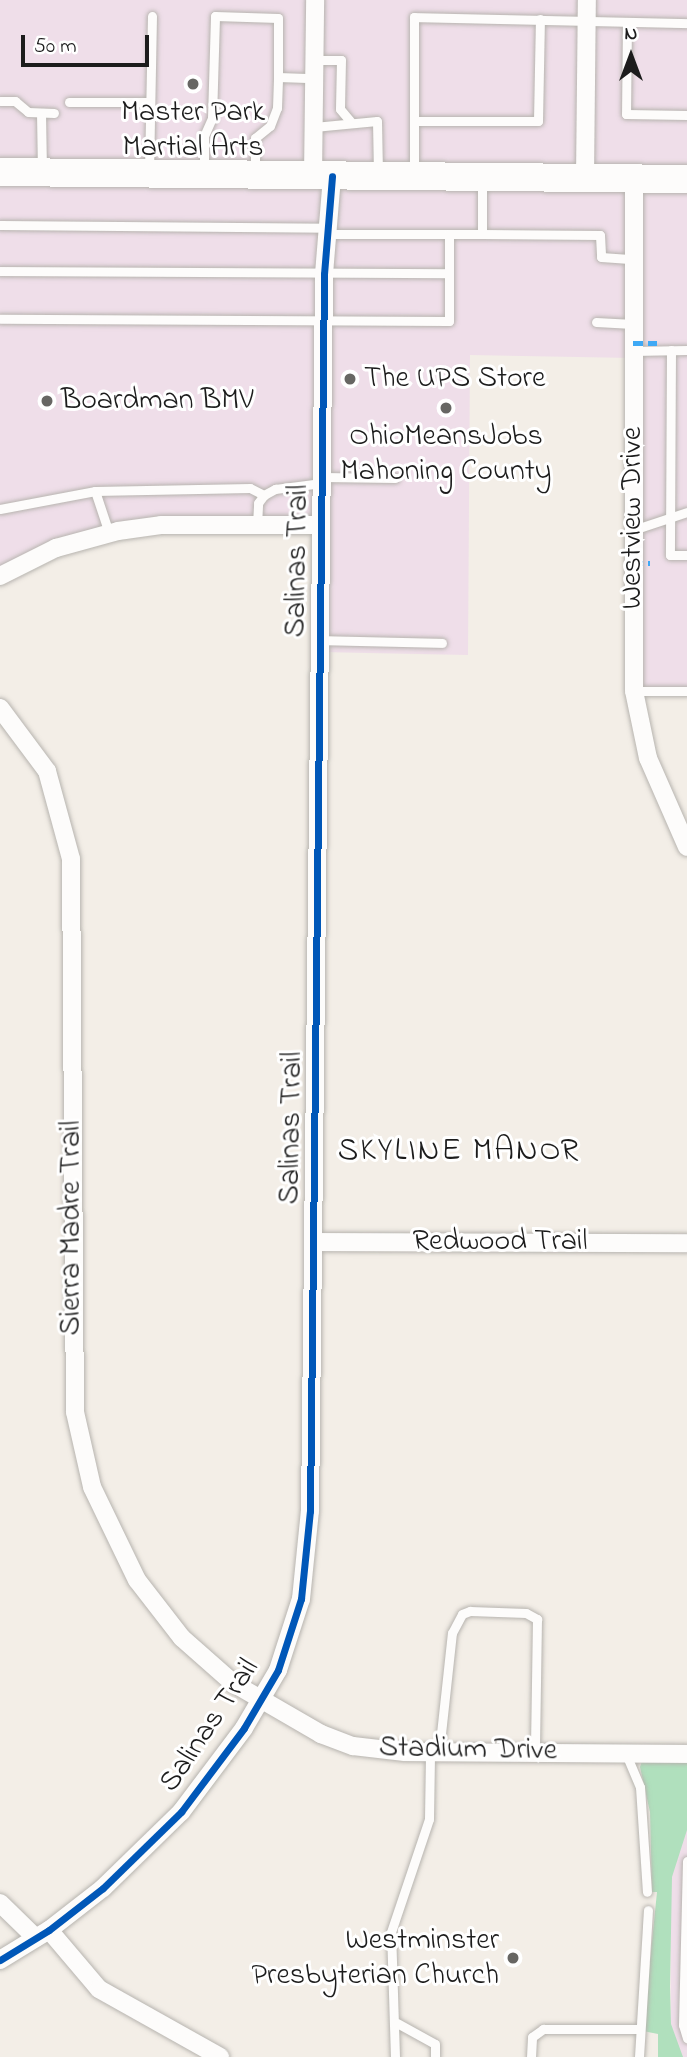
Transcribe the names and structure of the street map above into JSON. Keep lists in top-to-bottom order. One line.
{"streets":{"street":["Westview Drive","Salinas Trail","Sierra Madre Trail","Redwood Trail","Stadium Drive"]},"crossings":[["Salinas Trail","Sierra Madre Trail"],["Salinas Trail","Redwood Trail"],["Salinas Trail","Stadium Drive"],["Sierra Madre Trail","Stadium Drive"]],"districts":["SKYLINE MANOR"],"places":["Master Park Martial Arts","The UPS Store","Boardman BMV","OhioMeansJobs Mahoning County","Westminster Presbyterian Church"],"scale_bar":"50 m","north":"top"}
